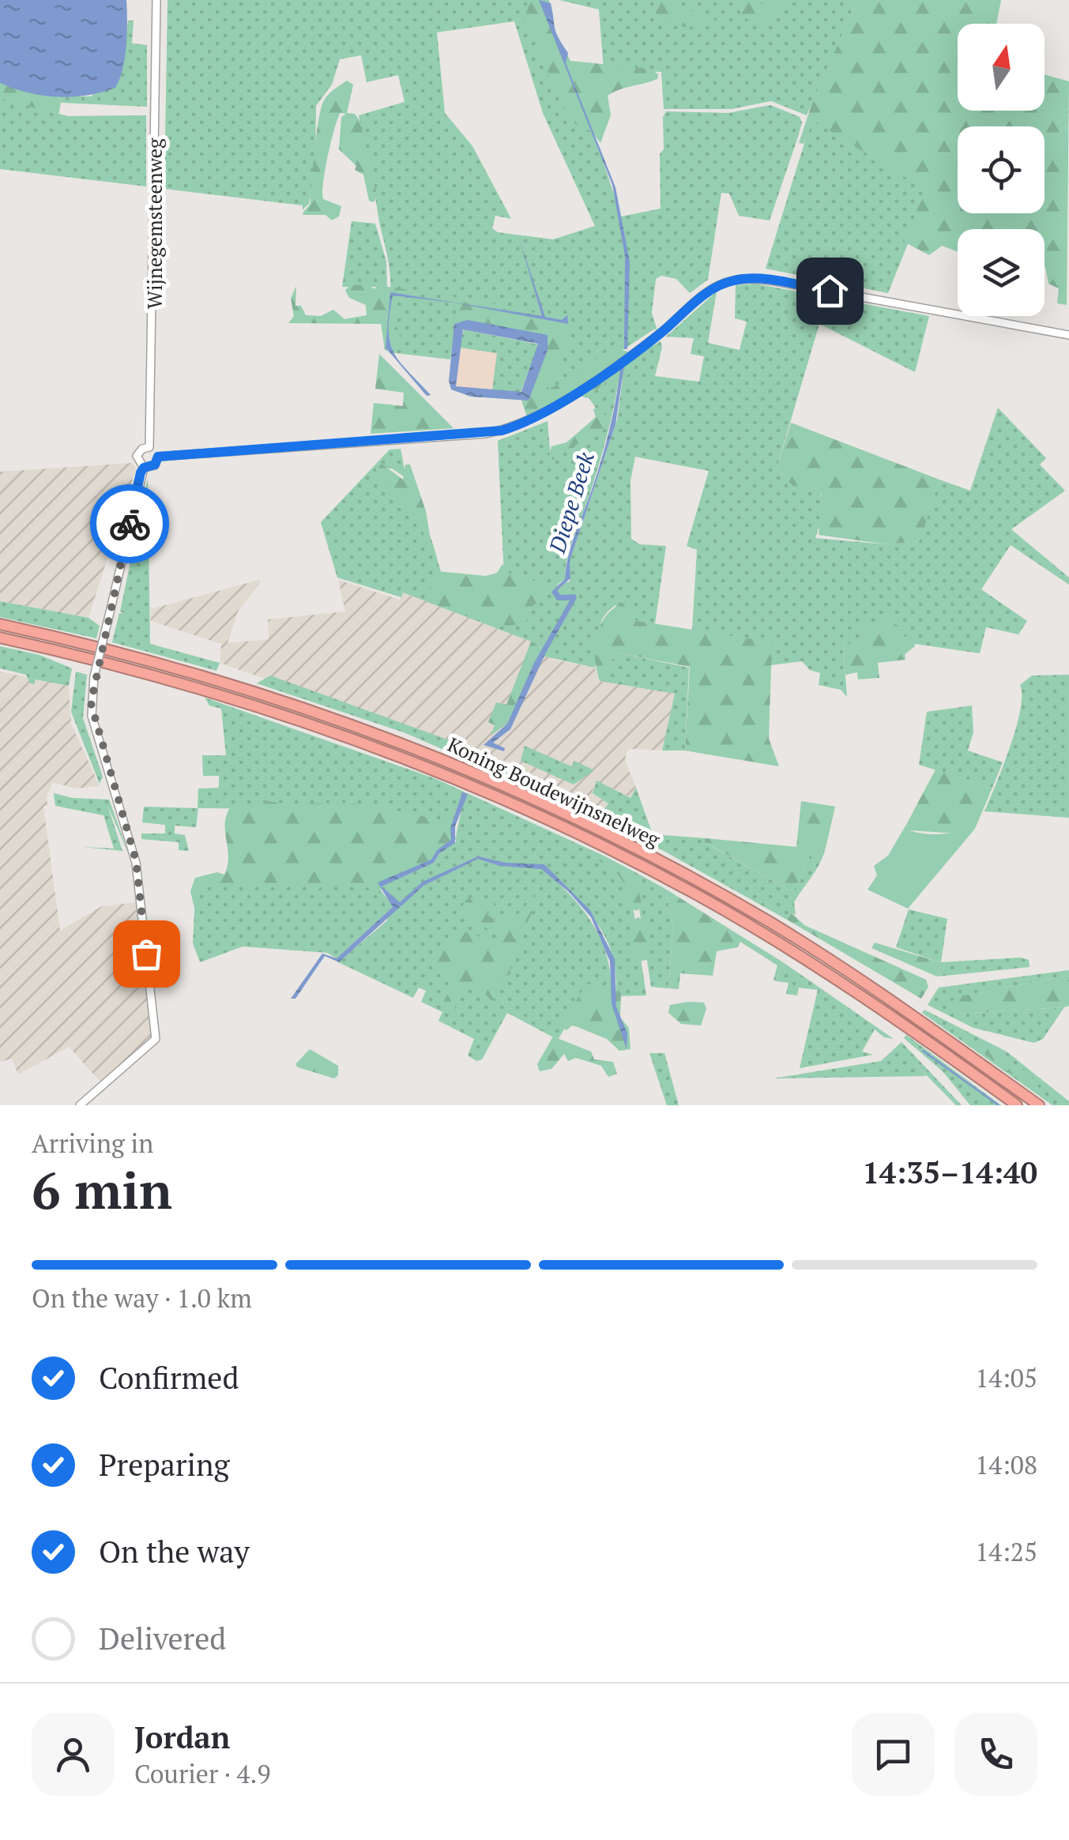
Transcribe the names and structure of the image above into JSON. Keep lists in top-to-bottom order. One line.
{"streets":{"highway":["Koning Boudewijnsnelweg"],"street":["Wijnegemsteenweg"]},"water":["Diepe Beek"],"north":"top","page":{"heading":["6 min","Arriving in","14:35–14:40"],"panel":["Jordan","Courier · 4.9"],"bar":"On the way · 1.0 km","list":[["Confirmed","14:05"],["Preparing","14:08"],["On the way","14:25"],"Delivered"]}}
